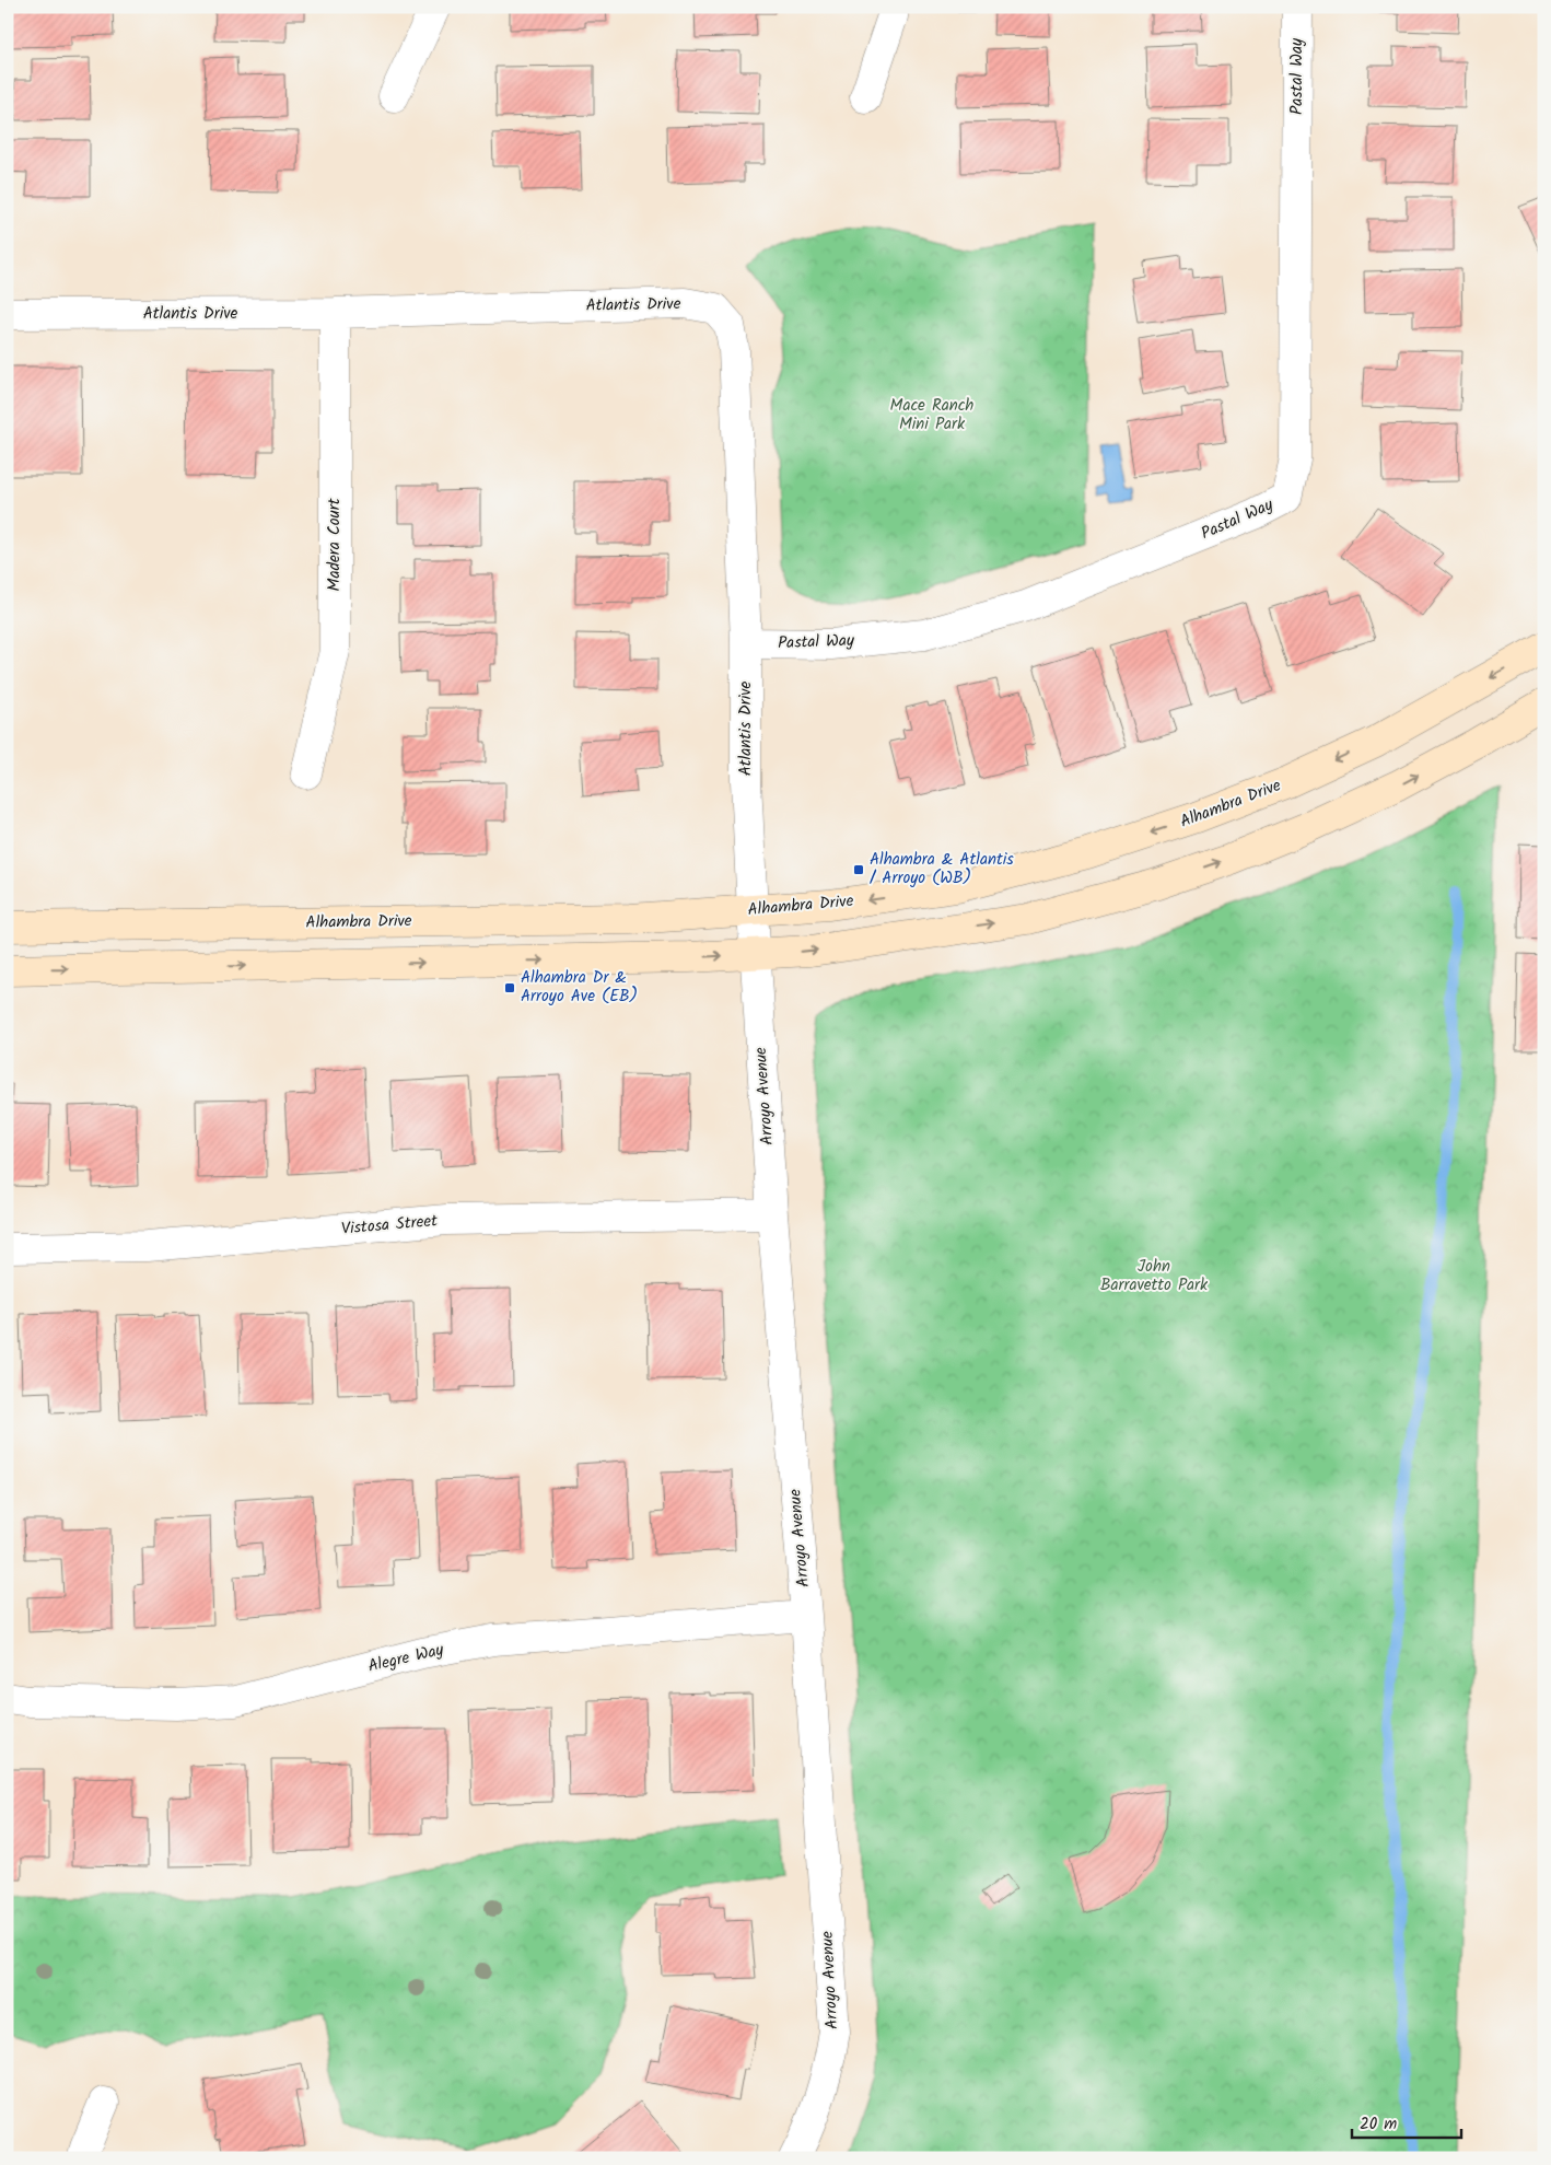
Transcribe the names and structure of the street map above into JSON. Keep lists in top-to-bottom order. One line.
{"streets":{"main road":["Alhambra Drive"],"street":["Pastal Way","Atlantis Drive","Madera Court","Arroyo Avenue","Vistosa Street","Alegre Way"]},"crossings":[["Pastal Way","Atlantis Drive"],["Atlantis Drive","Madera Court"],["Atlantis Drive","Alhambra Drive"],["Atlantis Drive","Arroyo Avenue"],["Alhambra Drive","Arroyo Avenue"],["Arroyo Avenue","Vistosa Street"],["Arroyo Avenue","Alegre Way"]],"parks":["Mace Ranch Mini Park","John Barravetto Park"],"places":{"transit":["Alhambra & Atlantis / Arroyo (WB)","Alhambra Dr & Arroyo Ave (EB)"]},"scale_bar":"20 m"}
